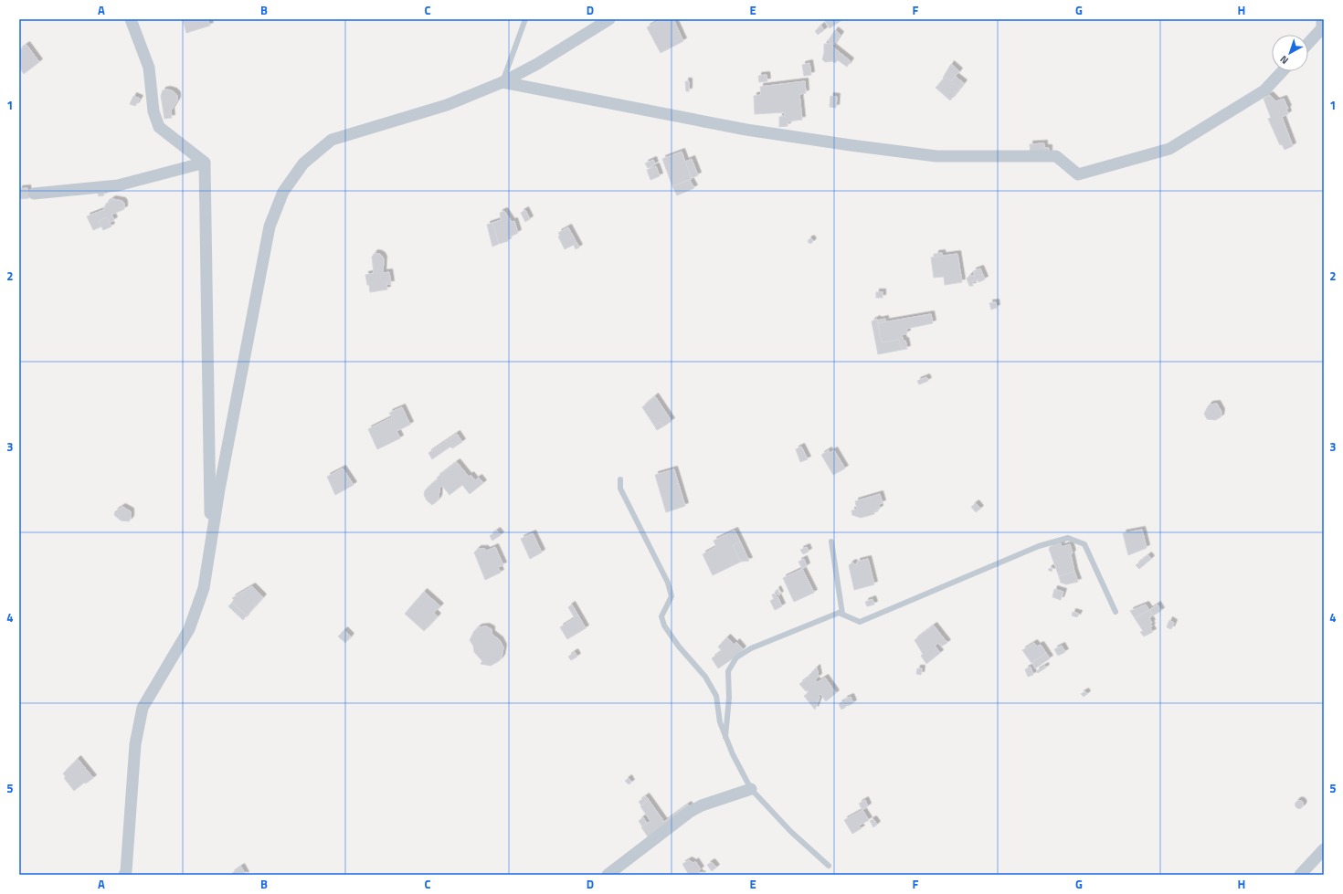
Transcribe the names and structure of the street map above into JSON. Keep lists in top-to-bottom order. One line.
{"north":"bottom left","grid":{"columns":["A","B","C","D","E","F","G","H"],"rows":["1","2","3","4","5"]}}
